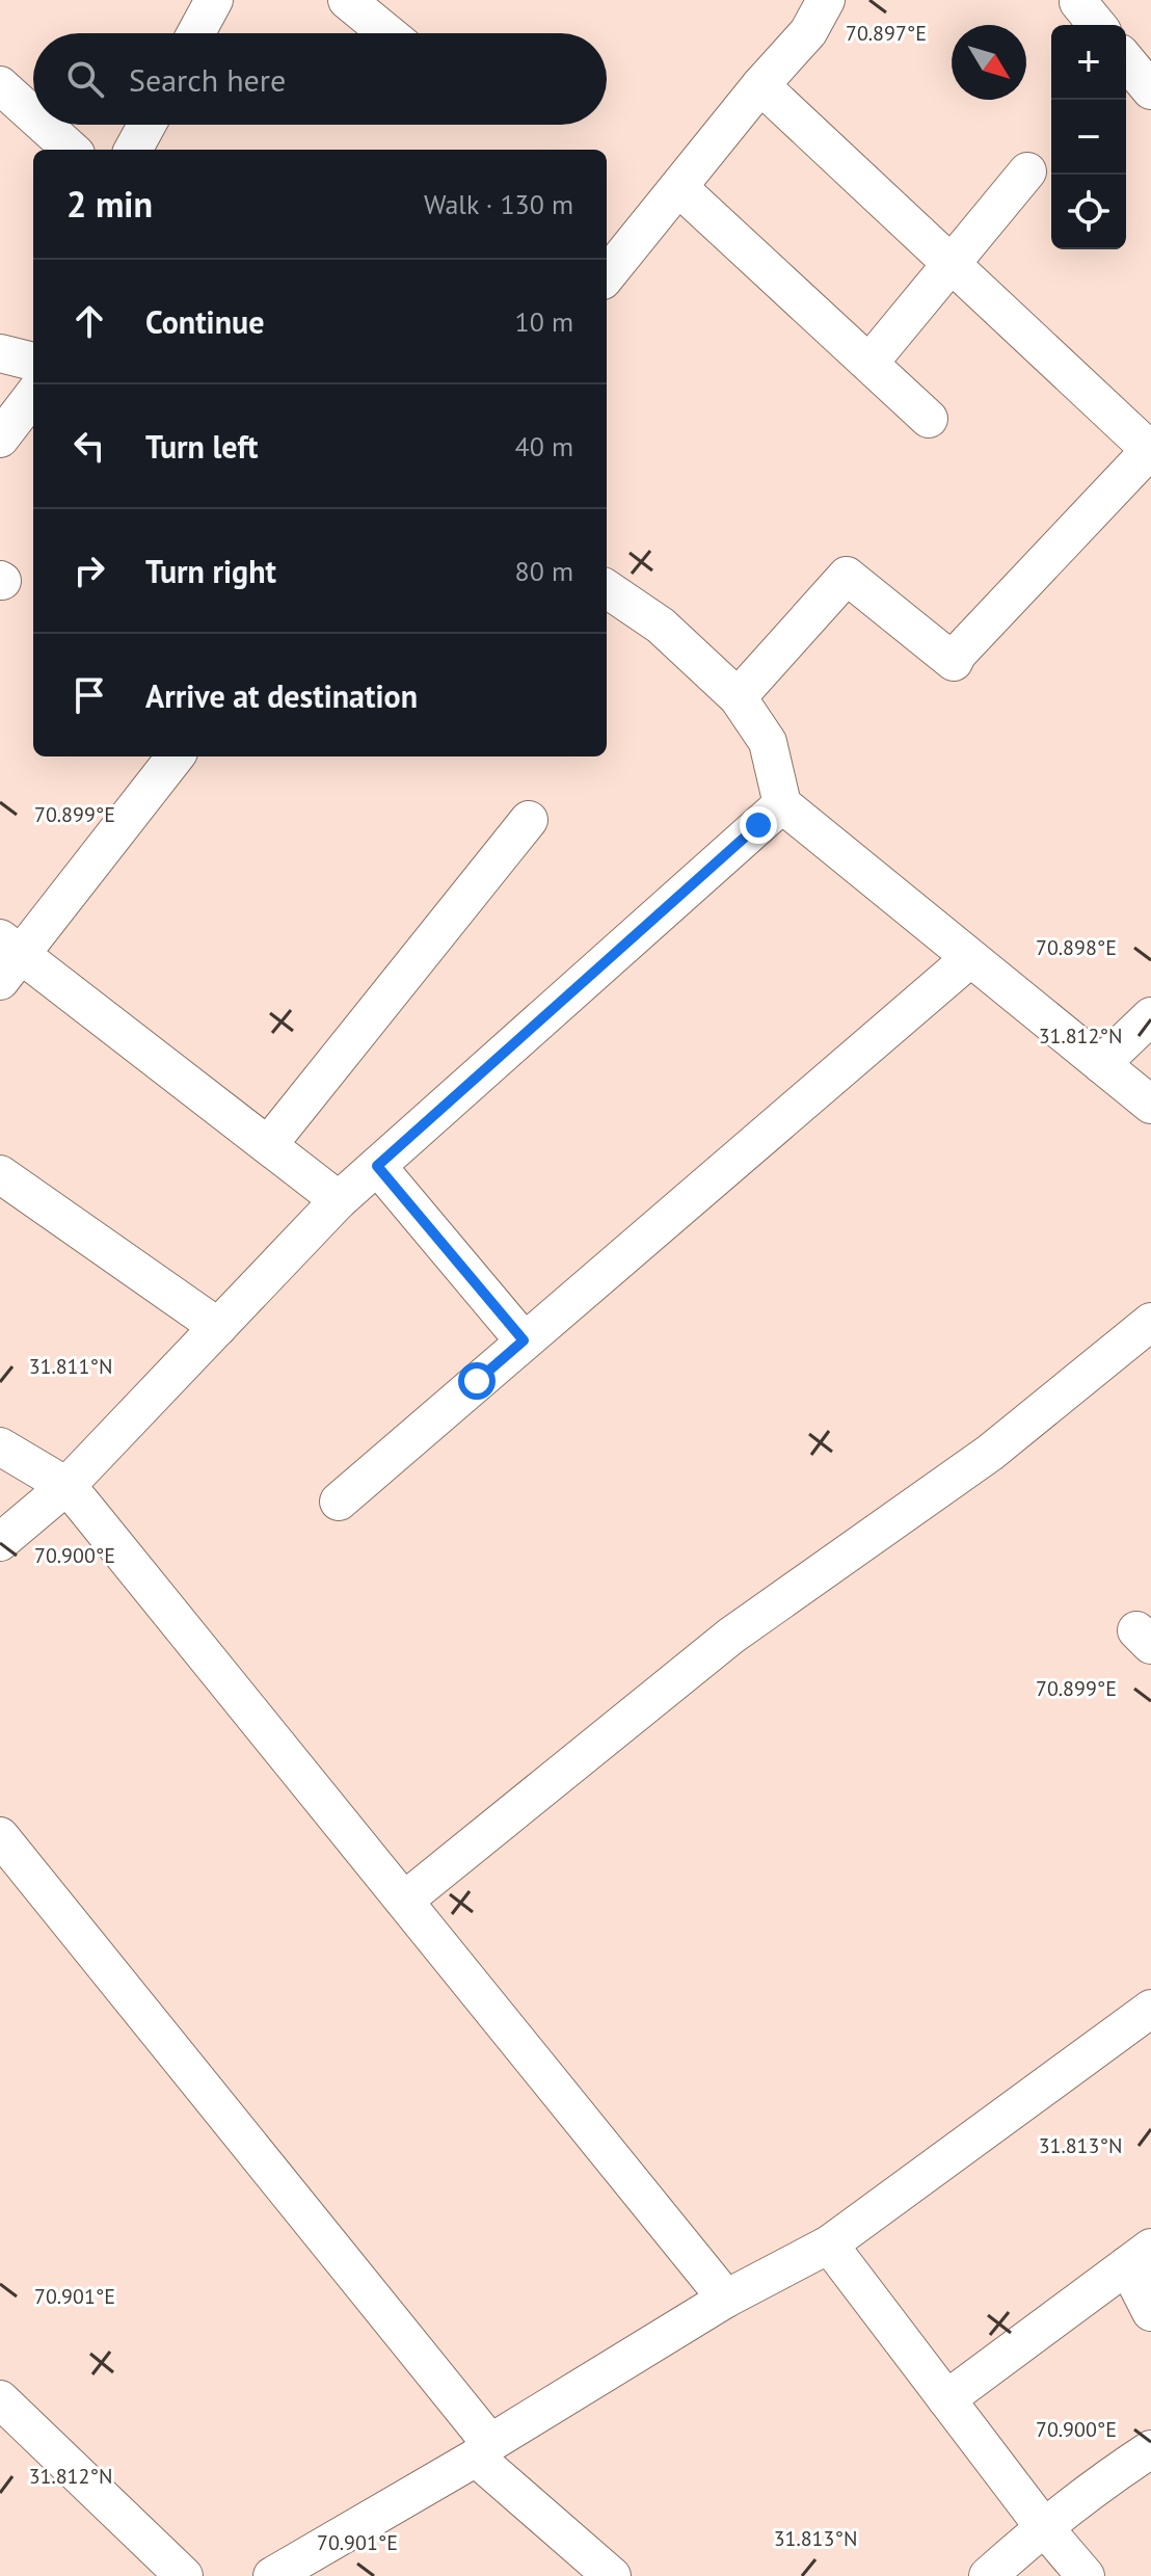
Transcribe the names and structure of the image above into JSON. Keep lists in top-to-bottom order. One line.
{"north":"bottom right","page":{"map_buttons":["+","−"],"search":"Search here","heading":["2 min","Walk · 130 m"],"list":[["Continue","10 m"],["Turn left","40 m"],["Turn right","80 m"],"Arrive at destination"]},"coordinates":["70.897°E","70.899°E","70.898°E","31.812°N","31.811°N","70.900°E","31.813°N","70.901°E"]}
